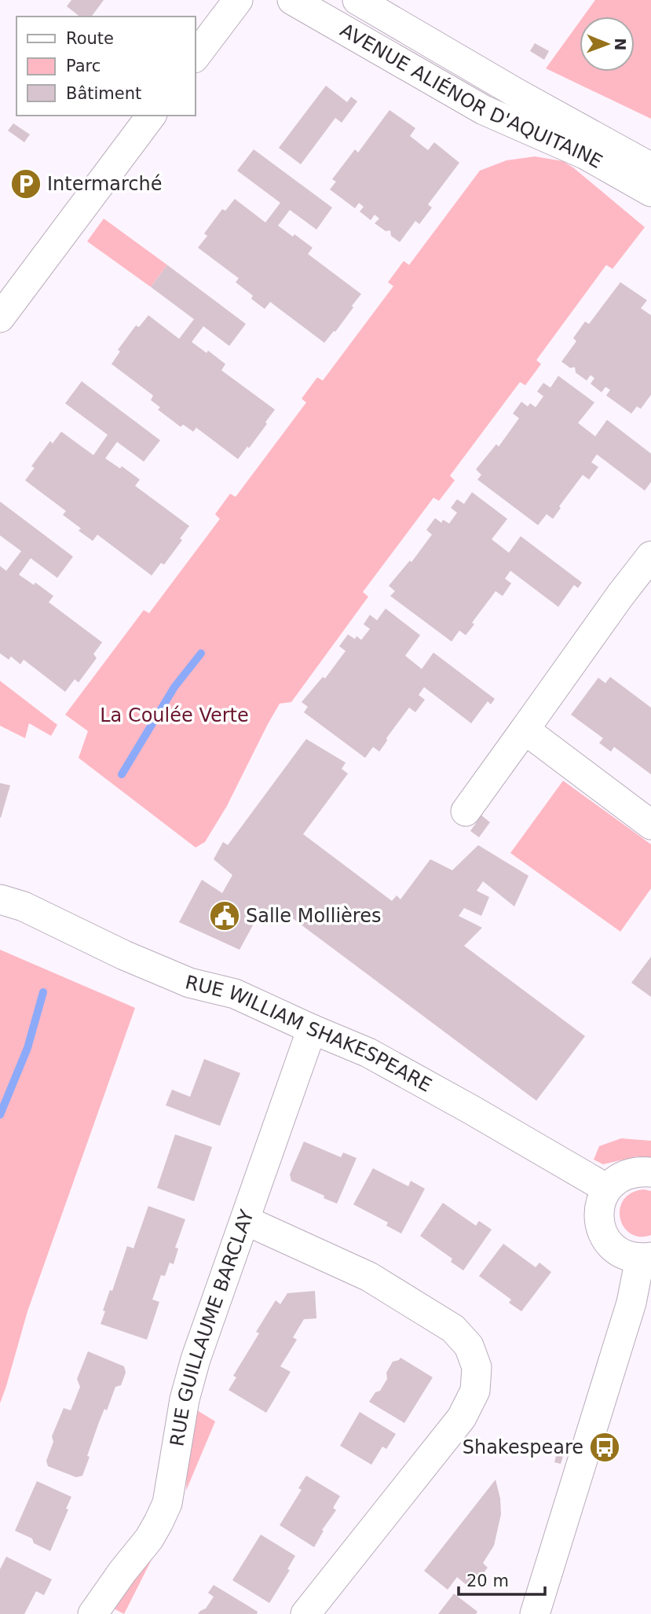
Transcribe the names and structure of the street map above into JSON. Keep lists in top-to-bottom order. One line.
{"streets":{"street":["AVENUE ALIÉNOR D'AQUITAINE","RUE WILLIAM SHAKESPEARE","RUE GUILLAUME BARCLAY"]},"crossings":[["RUE WILLIAM SHAKESPEARE","RUE GUILLAUME BARCLAY"]],"parks":["La Coulée Verte"],"places":{"parking":["Intermarché"],"public building":["Salle Mollières"],"bus stop":["Shakespeare"]},"legend":["Route","Parc","Bâtiment"],"scale_bar":"20 m","north":"right"}
